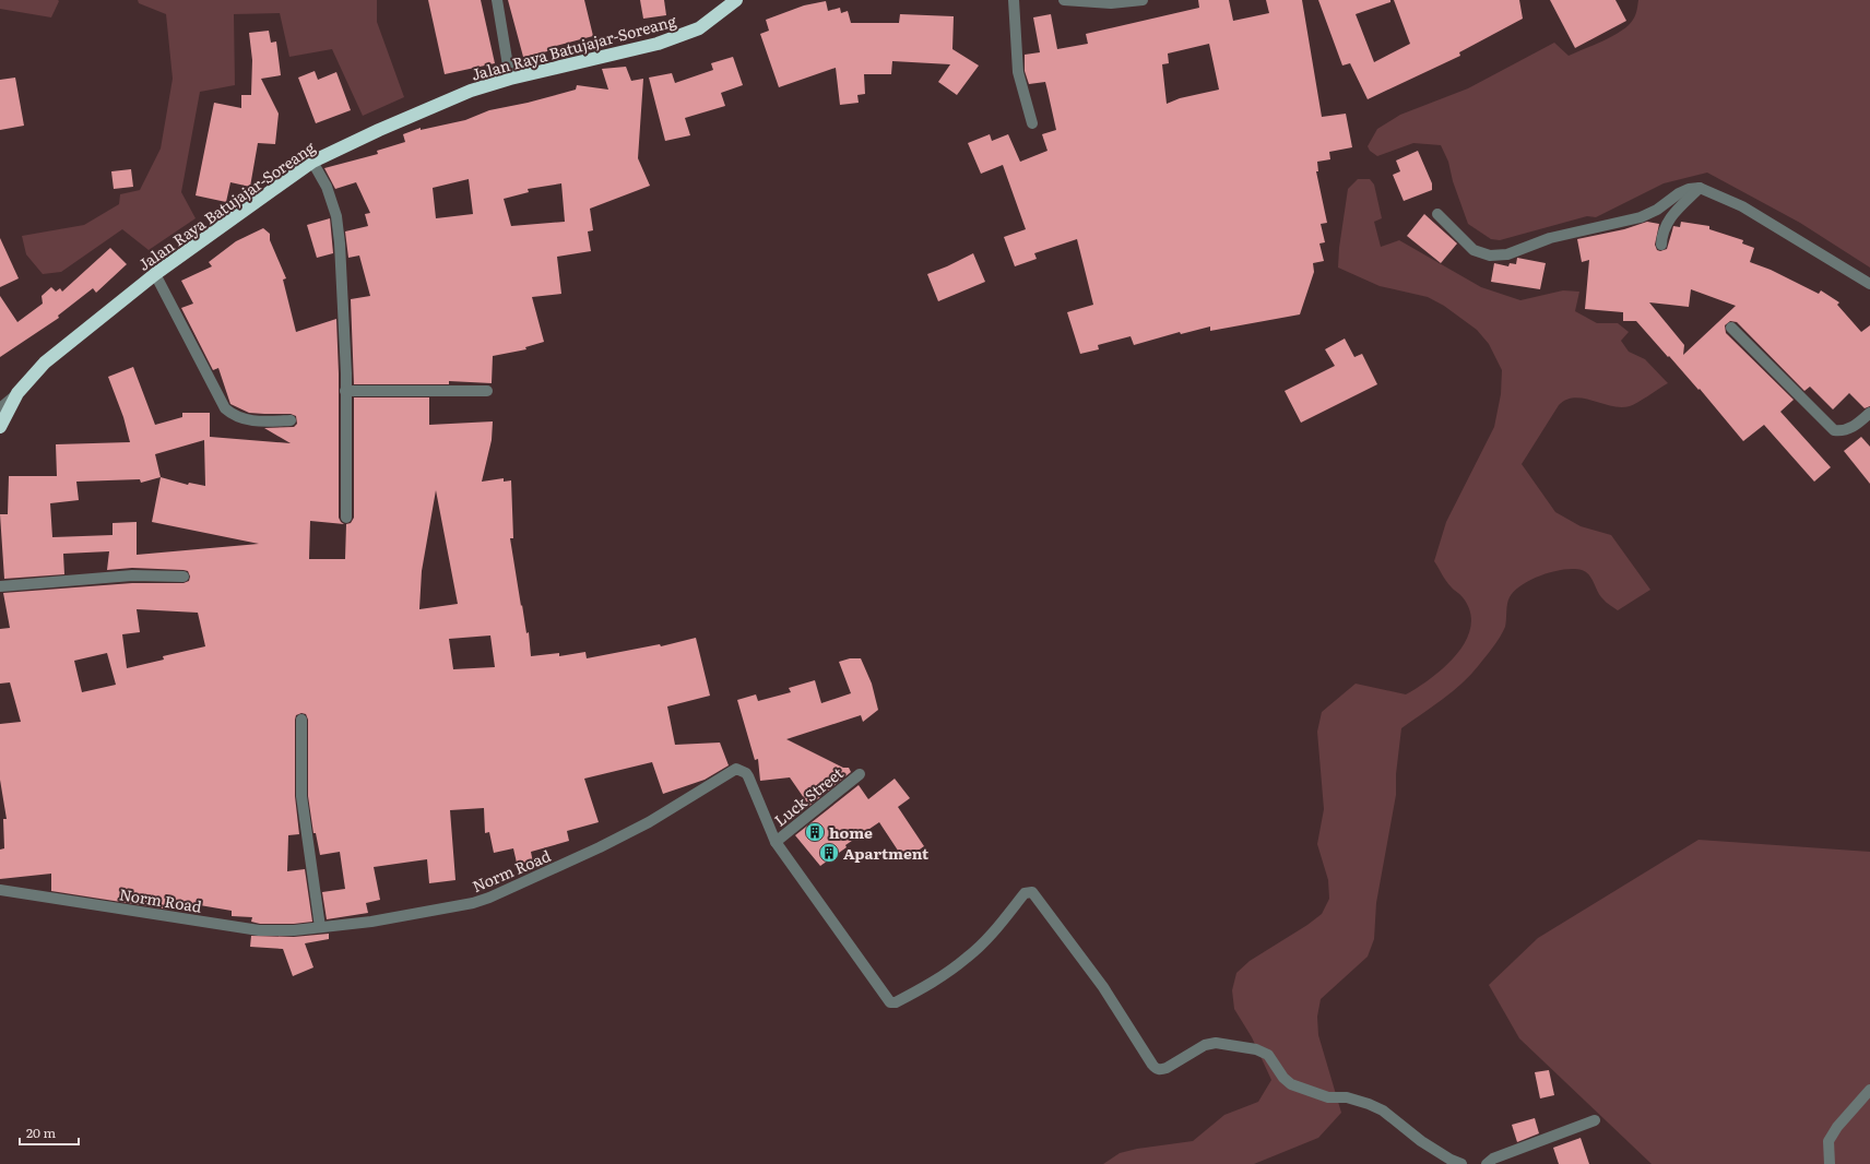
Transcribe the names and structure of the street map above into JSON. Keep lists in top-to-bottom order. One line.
{"streets":{"highway":["Jalan Raya Batujajar-Soreang"],"street":["Luck Street","Norm Road"]},"crossings":[["Luck Street","Norm Road"]],"places":{"building":["home","Apartment"]},"scale_bar":"20 m"}
